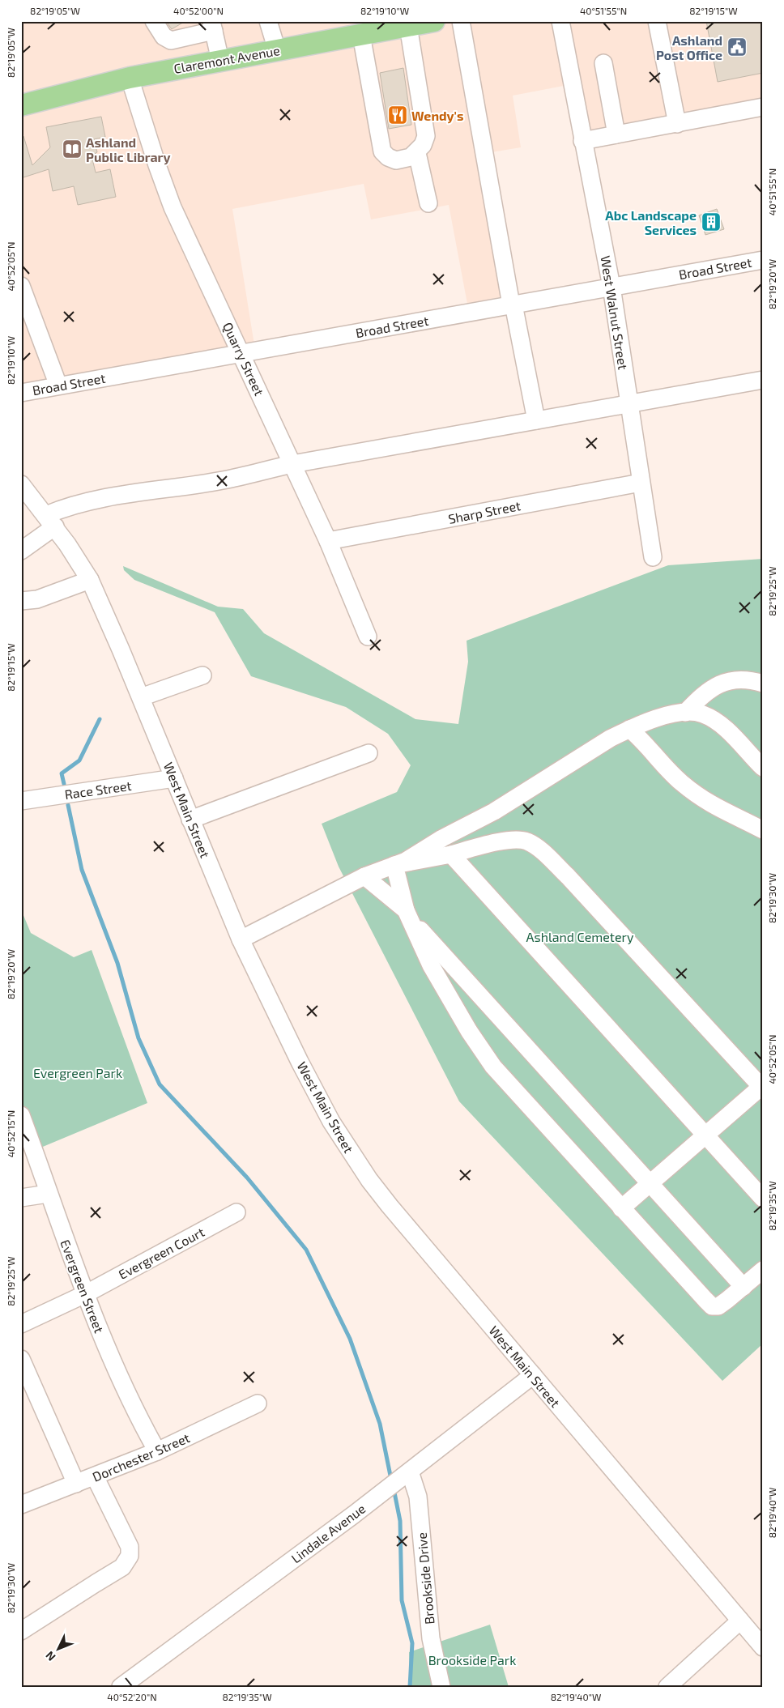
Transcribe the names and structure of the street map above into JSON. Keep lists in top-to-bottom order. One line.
{"streets":{"main road":["Claremont Avenue"],"street":["Broad Street","West Walnut Street","Quarry Street","Sharp Street","Race Street","West Main Street","Evergreen Court","Evergreen Street","Dorchester Street","Lindale Avenue","Brookside Drive"]},"crossings":[["Claremont Avenue","Quarry Street"],["Broad Street","West Walnut Street"],["Broad Street","Quarry Street"],["West Walnut Street","Sharp Street"],["Quarry Street","Sharp Street"],["Race Street","West Main Street"],["West Main Street","Lindale Avenue"],["Evergreen Court","Evergreen Street"],["Evergreen Street","Dorchester Street"],["Lindale Avenue","Brookside Drive"]],"parks":["Ashland Cemetery","Evergreen Park","Brookside Park"],"places":{"public building":["Ashland Post Office"],"restaurant":["Wendy's"],"library":["Ashland Public Library"],"building":["Abc Landscape Services"]},"north":"bottom left","coordinates":["82°19'05\"W","40°52'00\"N","82°19'10\"W","40°51'55\"N","82°19'15\"W","40°52'05\"N","82°19'20\"W","82°19'25\"W","82°19'30\"W","40°52'15\"N","82°19'35\"W","82°19'40\"W","40°52'20\"N"]}
